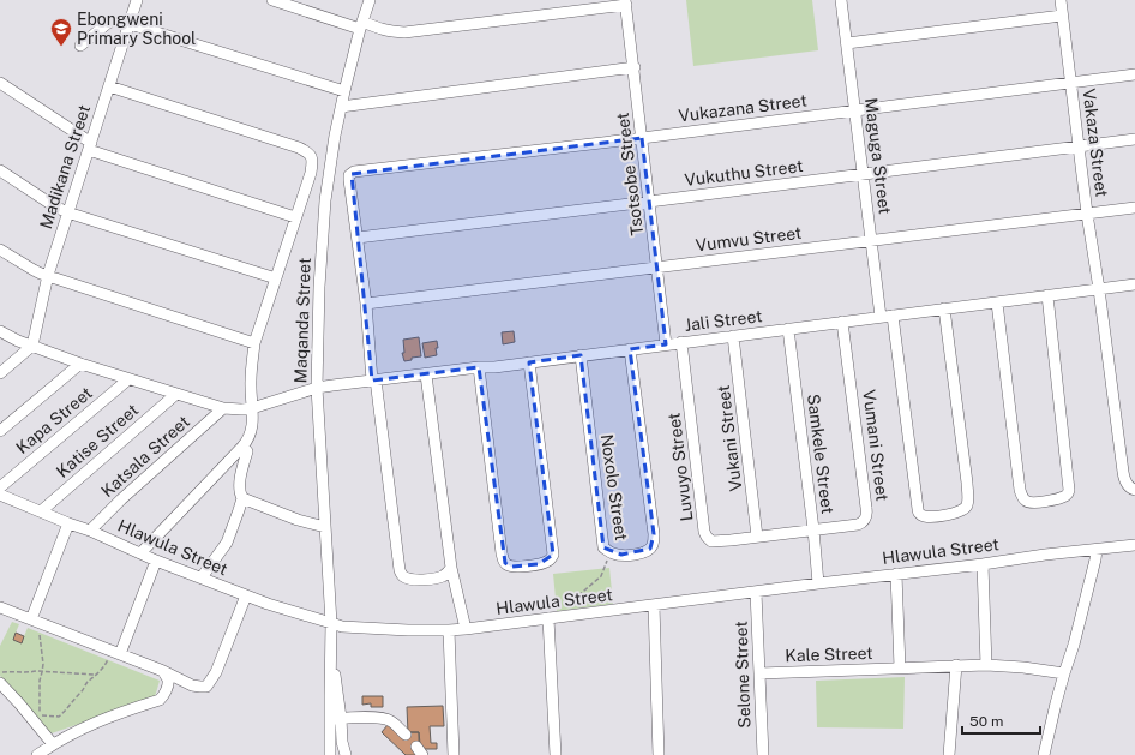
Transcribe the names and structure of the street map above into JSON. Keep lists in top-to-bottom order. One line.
{"streets":{"street":["Vukazana Street","Vakaza Street","Maguga Street","Madikana Street","Vukuthu Street","Tsotsobe Street","Vumvu Street","Maqanda Street","Jali Street","Kapa Street","Vukani Street","Katise Street","Vumani Street","Samkele Street","Katsala Street","Luvuyo Street","Noxolo Street","Hlawula Street","Kale Street","Selone Street"]},"crossings":[["Vukazana Street","Vakaza Street"],["Vukazana Street","Maguga Street"],["Vukazana Street","Vukuthu Street"],["Vukazana Street","Tsotsobe Street"],["Vakaza Street","Vukuthu Street"],["Vakaza Street","Vumvu Street"],["Vakaza Street","Jali Street"],["Maguga Street","Vukuthu Street"],["Maguga Street","Vumvu Street"],["Maguga Street","Jali Street"],["Madikana Street","Jali Street"],["Vukuthu Street","Tsotsobe Street"],["Tsotsobe Street","Vumvu Street"],["Tsotsobe Street","Jali Street"],["Maqanda Street","Jali Street"],["Maqanda Street","Hlawula Street"],["Jali Street","Kapa Street"],["Jali Street","Vukani Street"],["Jali Street","Katise Street"],["Jali Street","Vumani Street"],["Jali Street","Samkele Street"],["Jali Street","Katsala Street"],["Jali Street","Luvuyo Street"],["Jali Street","Noxolo Street"],["Vukani Street","Luvuyo Street"],["Katise Street","Hlawula Street"],["Vumani Street","Samkele Street"],["Vumani Street","Luvuyo Street"],["Samkele Street","Luvuyo Street"],["Samkele Street","Hlawula Street"],["Katsala Street","Hlawula Street"],["Hlawula Street","Selone Street"],["Kale Street","Selone Street"]],"places":{"school or university":["Ebongweni Primary School"]},"scale_bar":"50 m"}
